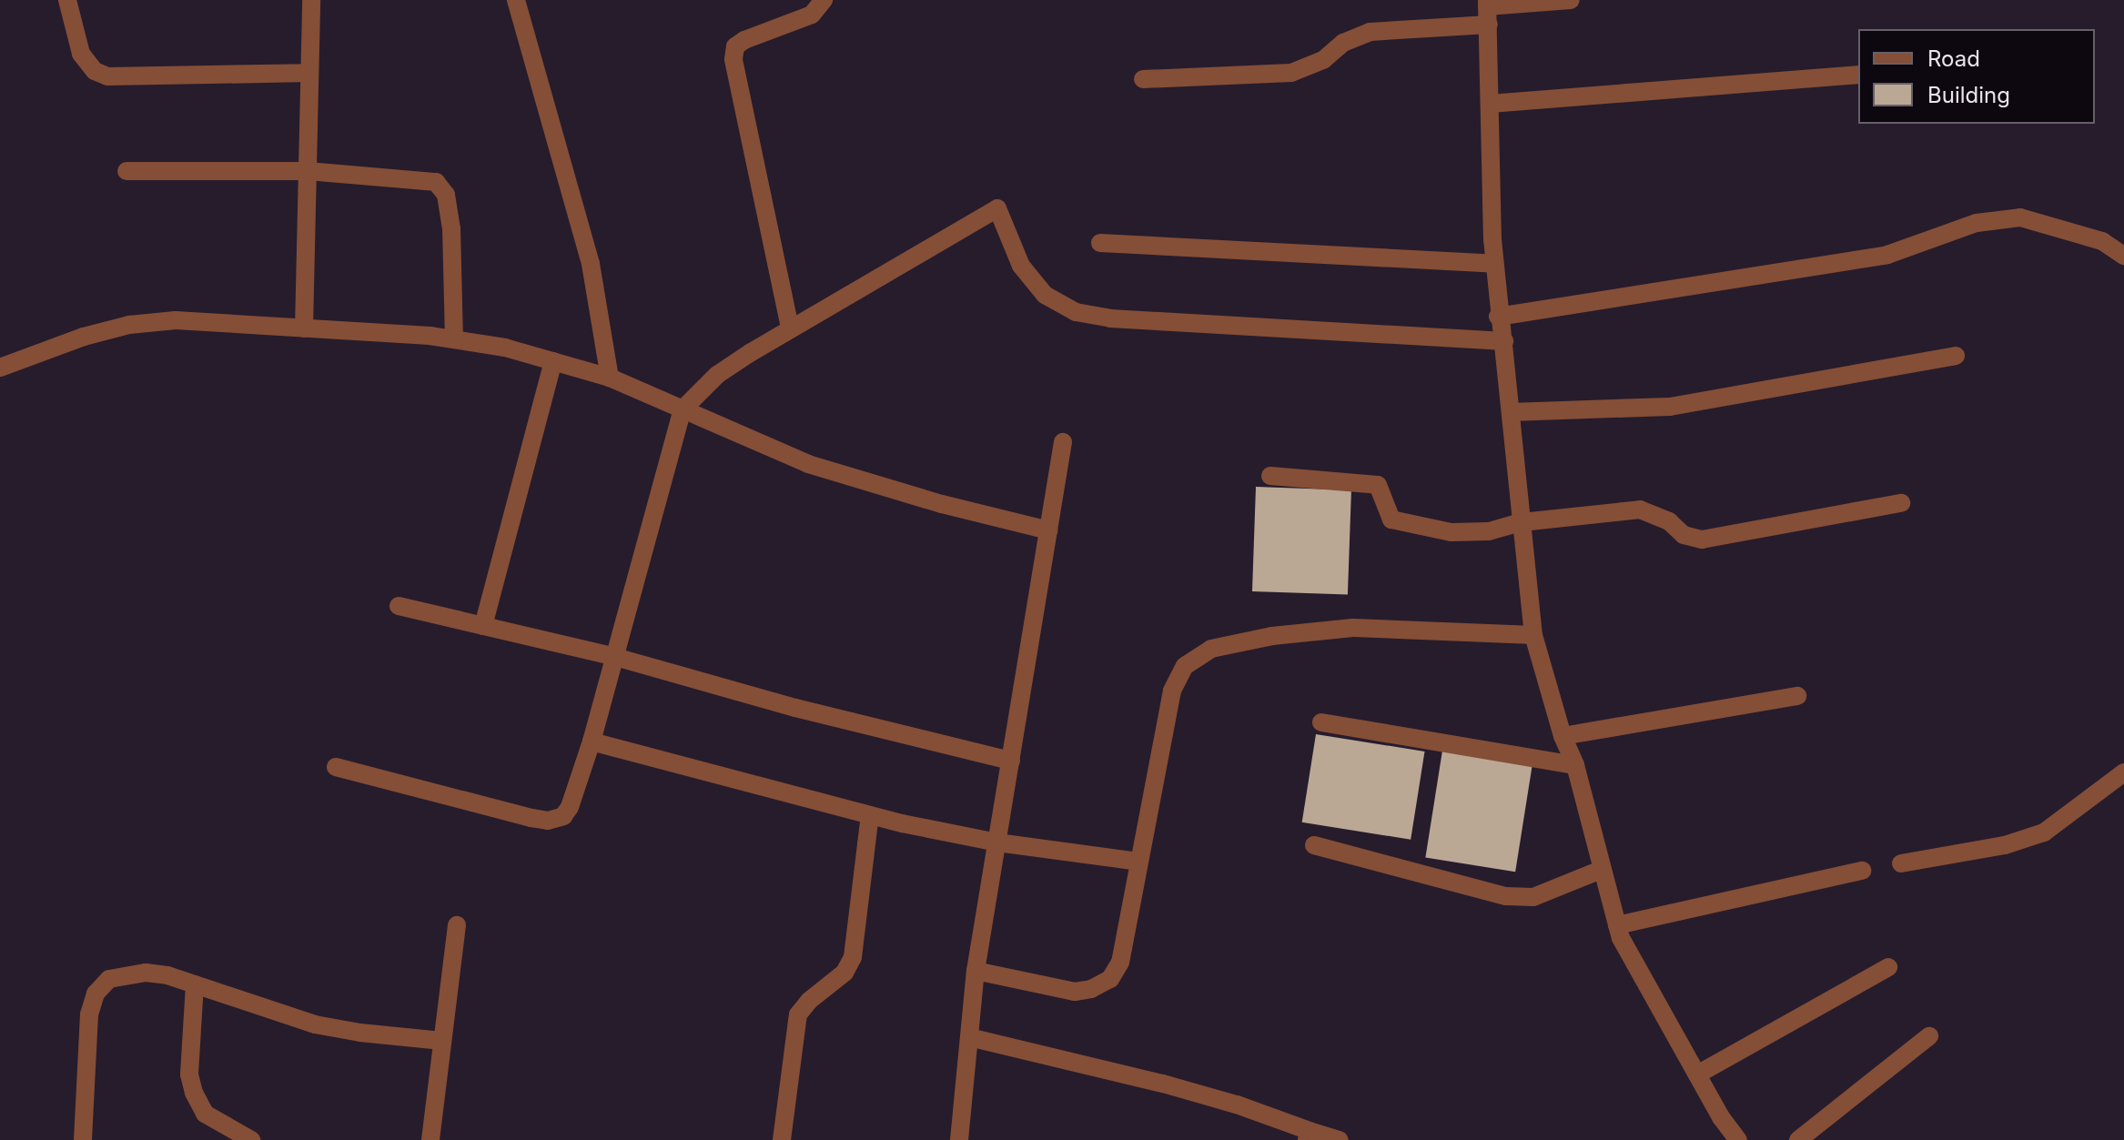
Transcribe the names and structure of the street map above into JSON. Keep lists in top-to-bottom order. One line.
{"legend":["Road","Building"]}
